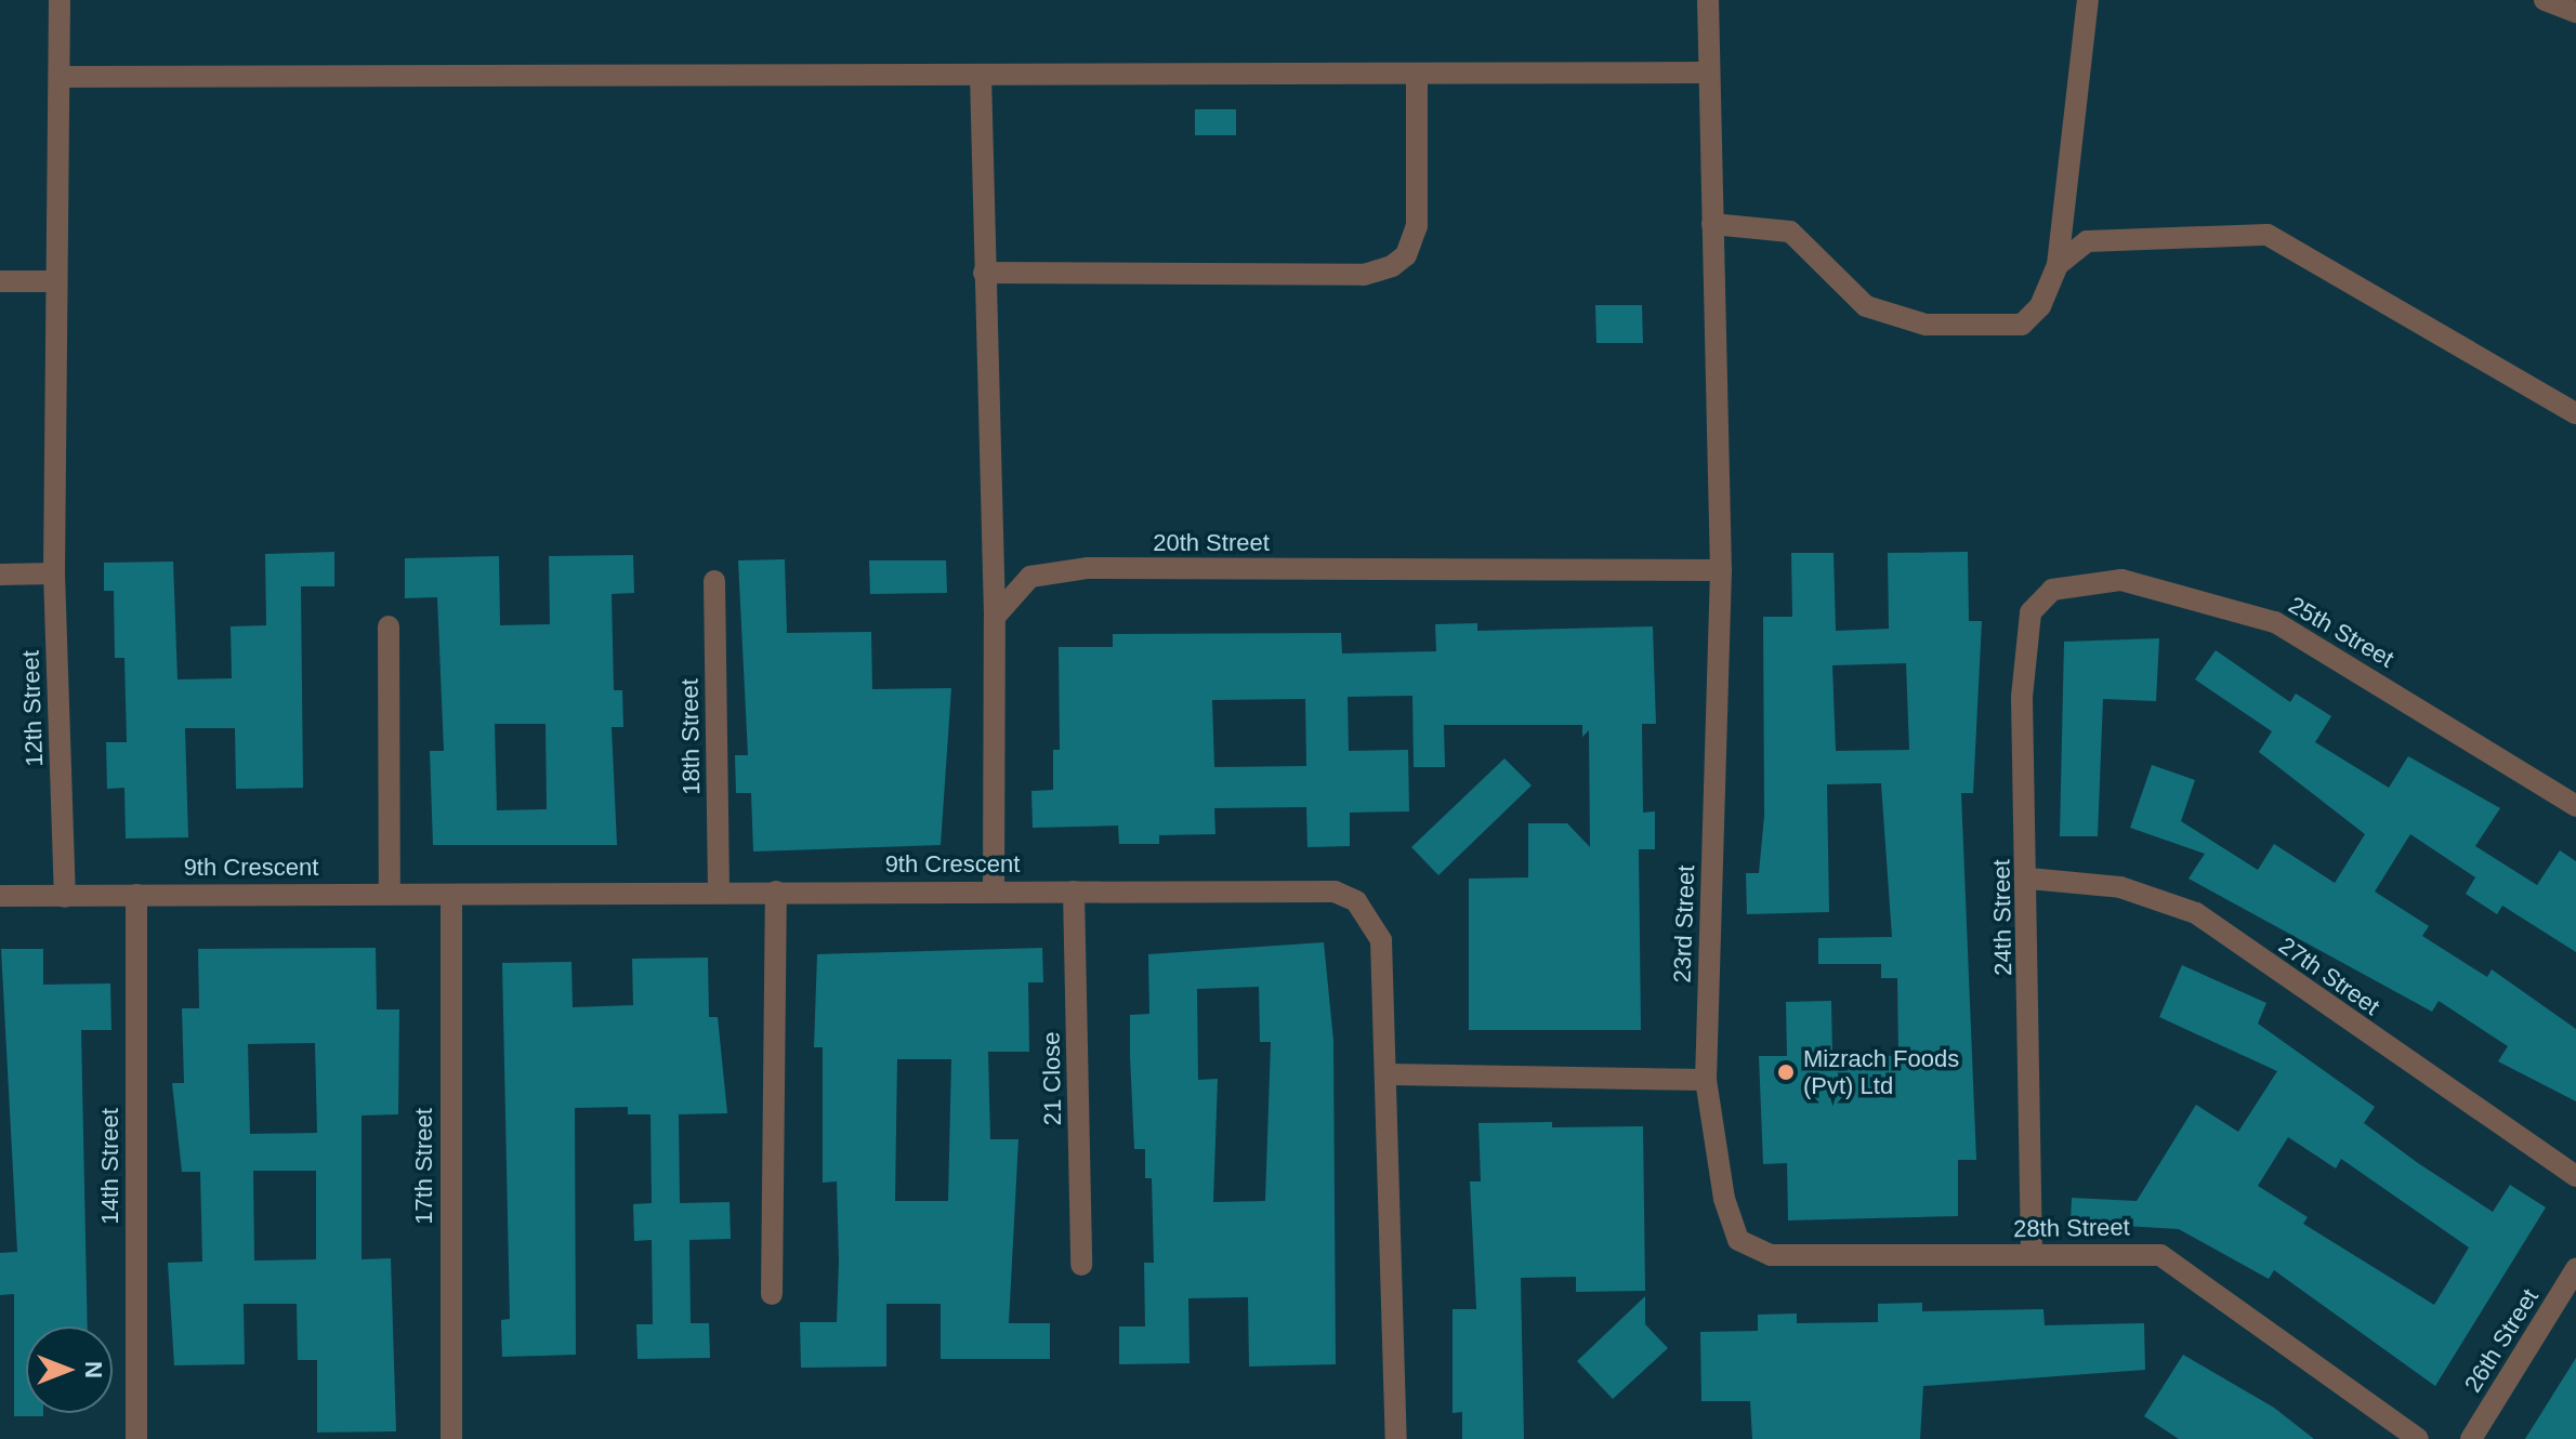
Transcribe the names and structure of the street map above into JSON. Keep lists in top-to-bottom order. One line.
{"streets":{"street":["20th Street","25th Street","12th Street","18th Street","9th Crescent","24th Street","23rd Street","27th Street","21 Close","14th Street","17th Street","28th Street","26th Street"]},"crossings":[["20th Street","23rd Street"],["25th Street","24th Street"],["12th Street","9th Crescent"],["18th Street","9th Crescent"],["9th Crescent","21 Close"],["9th Crescent","14th Street"],["9th Crescent","17th Street"],["24th Street","27th Street"],["24th Street","28th Street"],["23rd Street","28th Street"]],"places":["Mizrach Foods (Pvt) Ltd"],"north":"right"}
